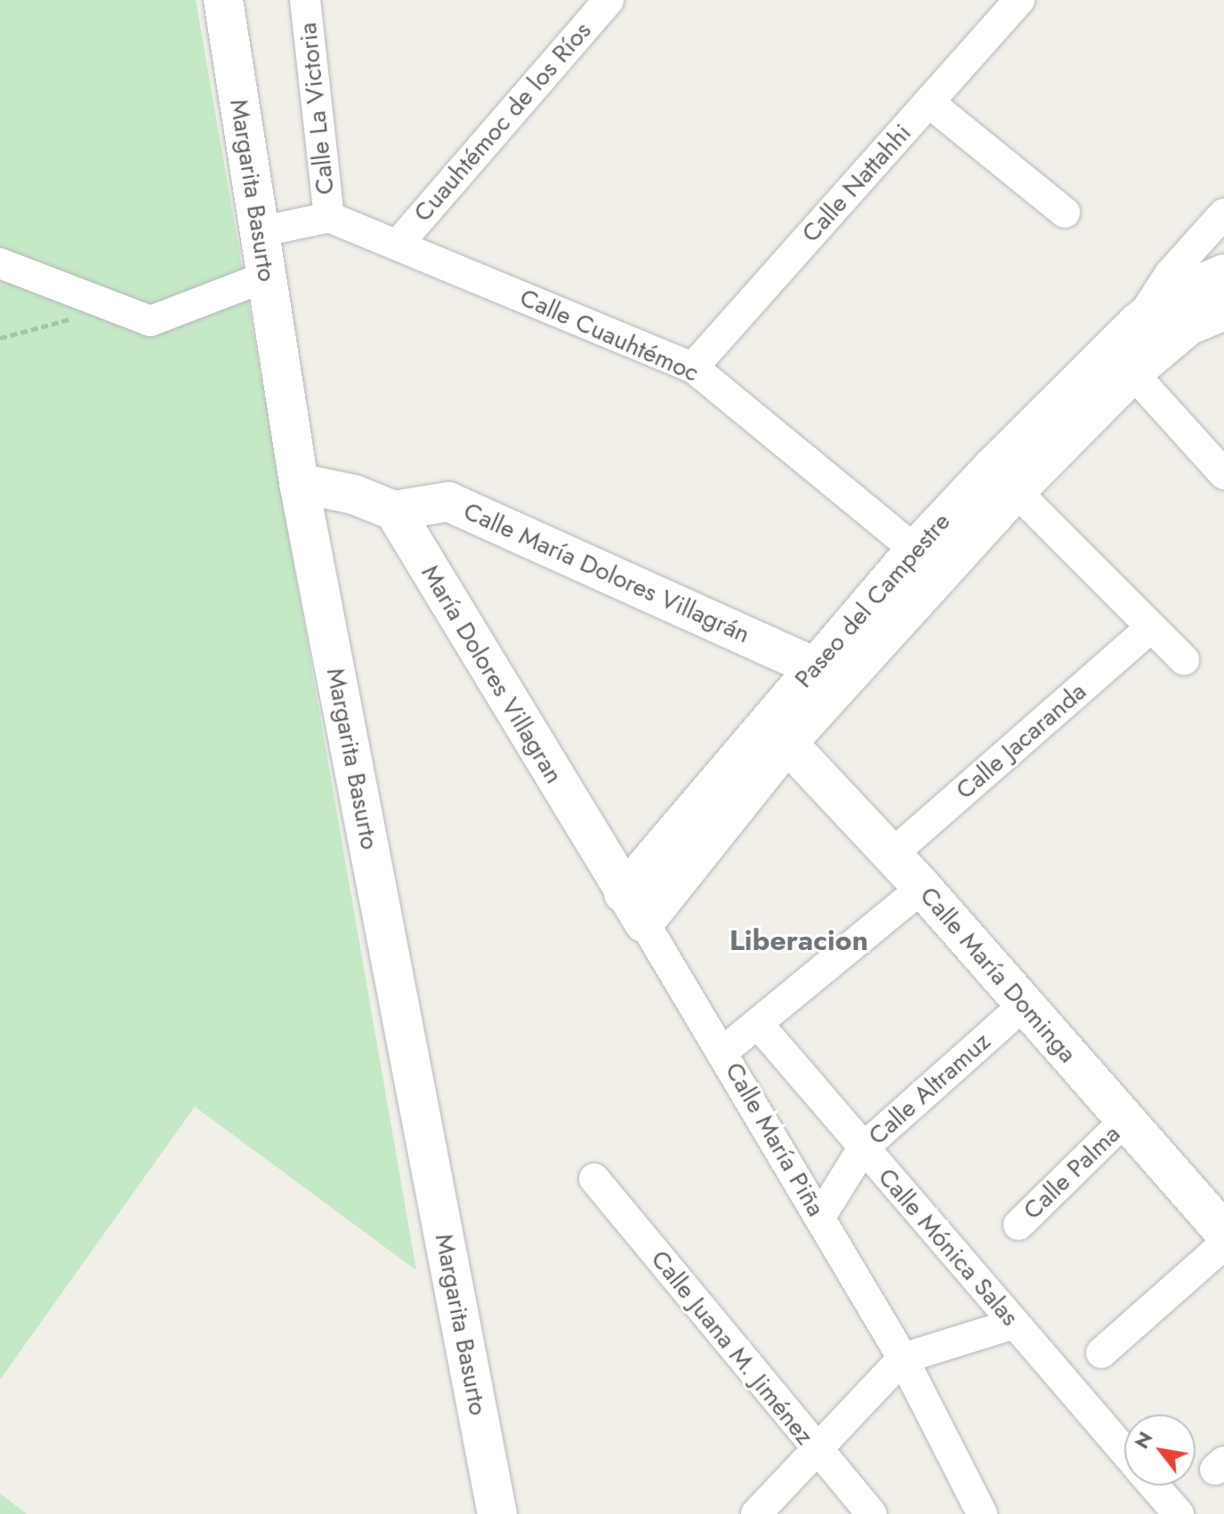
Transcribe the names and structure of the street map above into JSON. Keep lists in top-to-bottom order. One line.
{"streets":{"street":["Calle La Victoria","Cuauhtémoc de los Ríos","Calle Nattahhi","Margarita Basurto","Calle Cuauhtémoc","Calle María Dolores Villagrán","Paseo del Campestre","María Dolores Villagran","Calle Jacaranda","Calle María Dominga","Calle Altramuz","Calle María Piña","Calle Palma","Calle Mónica Salas","Calle Juana M. Jiménez"]},"crossings":[["Calle La Victoria","Calle Cuauhtémoc"],["Cuauhtémoc de los Ríos","Calle Cuauhtémoc"],["Calle Nattahhi","Calle Cuauhtémoc"],["Calle Cuauhtémoc","Paseo del Campestre"],["Calle María Dolores Villagrán","Paseo del Campestre"],["Calle María Dolores Villagrán","María Dolores Villagran"],["Paseo del Campestre","María Dolores Villagran"],["Paseo del Campestre","Calle María Dominga"],["Paseo del Campestre","Calle María Piña"],["María Dolores Villagran","Calle María Piña"],["Calle Jacaranda","Calle María Dominga"],["Calle María Dominga","Calle Altramuz"],["Calle María Dominga","Calle Palma"],["Calle Altramuz","Calle María Piña"],["Calle Altramuz","Calle Mónica Salas"]],"districts":["Liberacion"],"north":"top left"}
